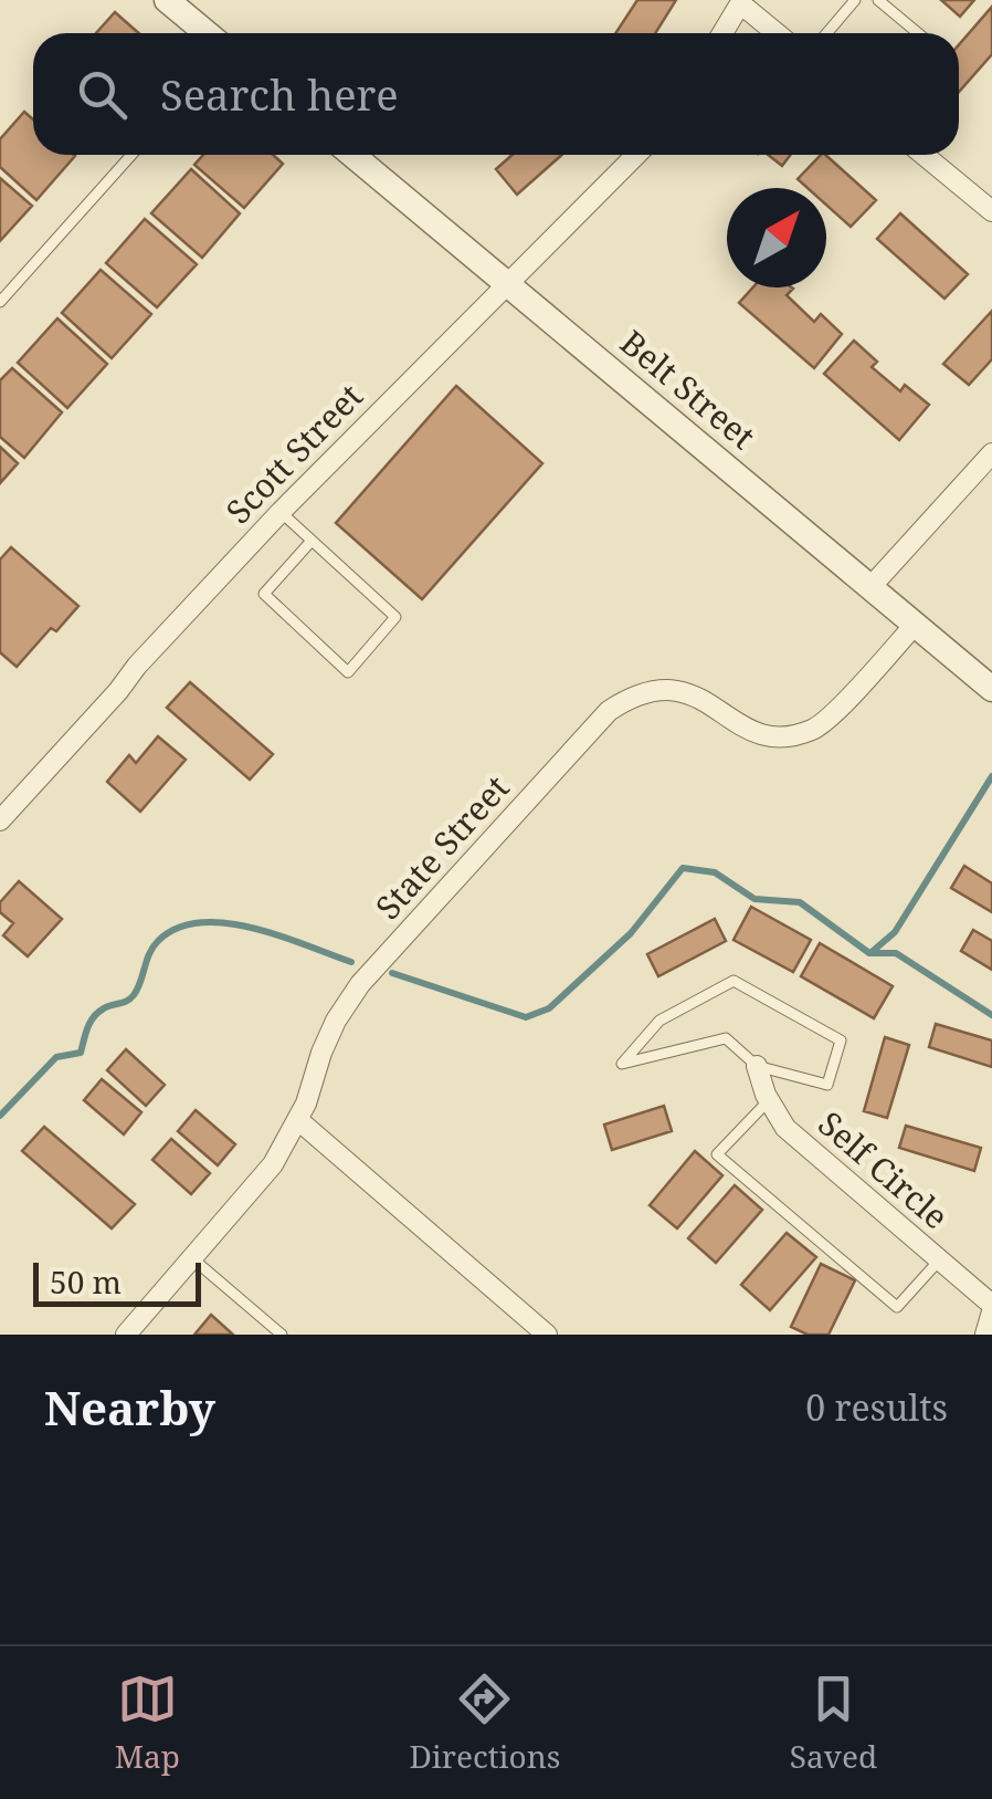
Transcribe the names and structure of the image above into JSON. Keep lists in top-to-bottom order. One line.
{"streets":{"street":["Belt Street","Scott Street","State Street","Self Circle"]},"crossings":[["Belt Street","Scott Street"],["Belt Street","State Street"]],"scale_bar":"50 m","north":"top right","page":{"search":"Search here","scale":"50 m","heading":["Nearby","0 results"],"nav":["Map","Directions","Saved"]}}
